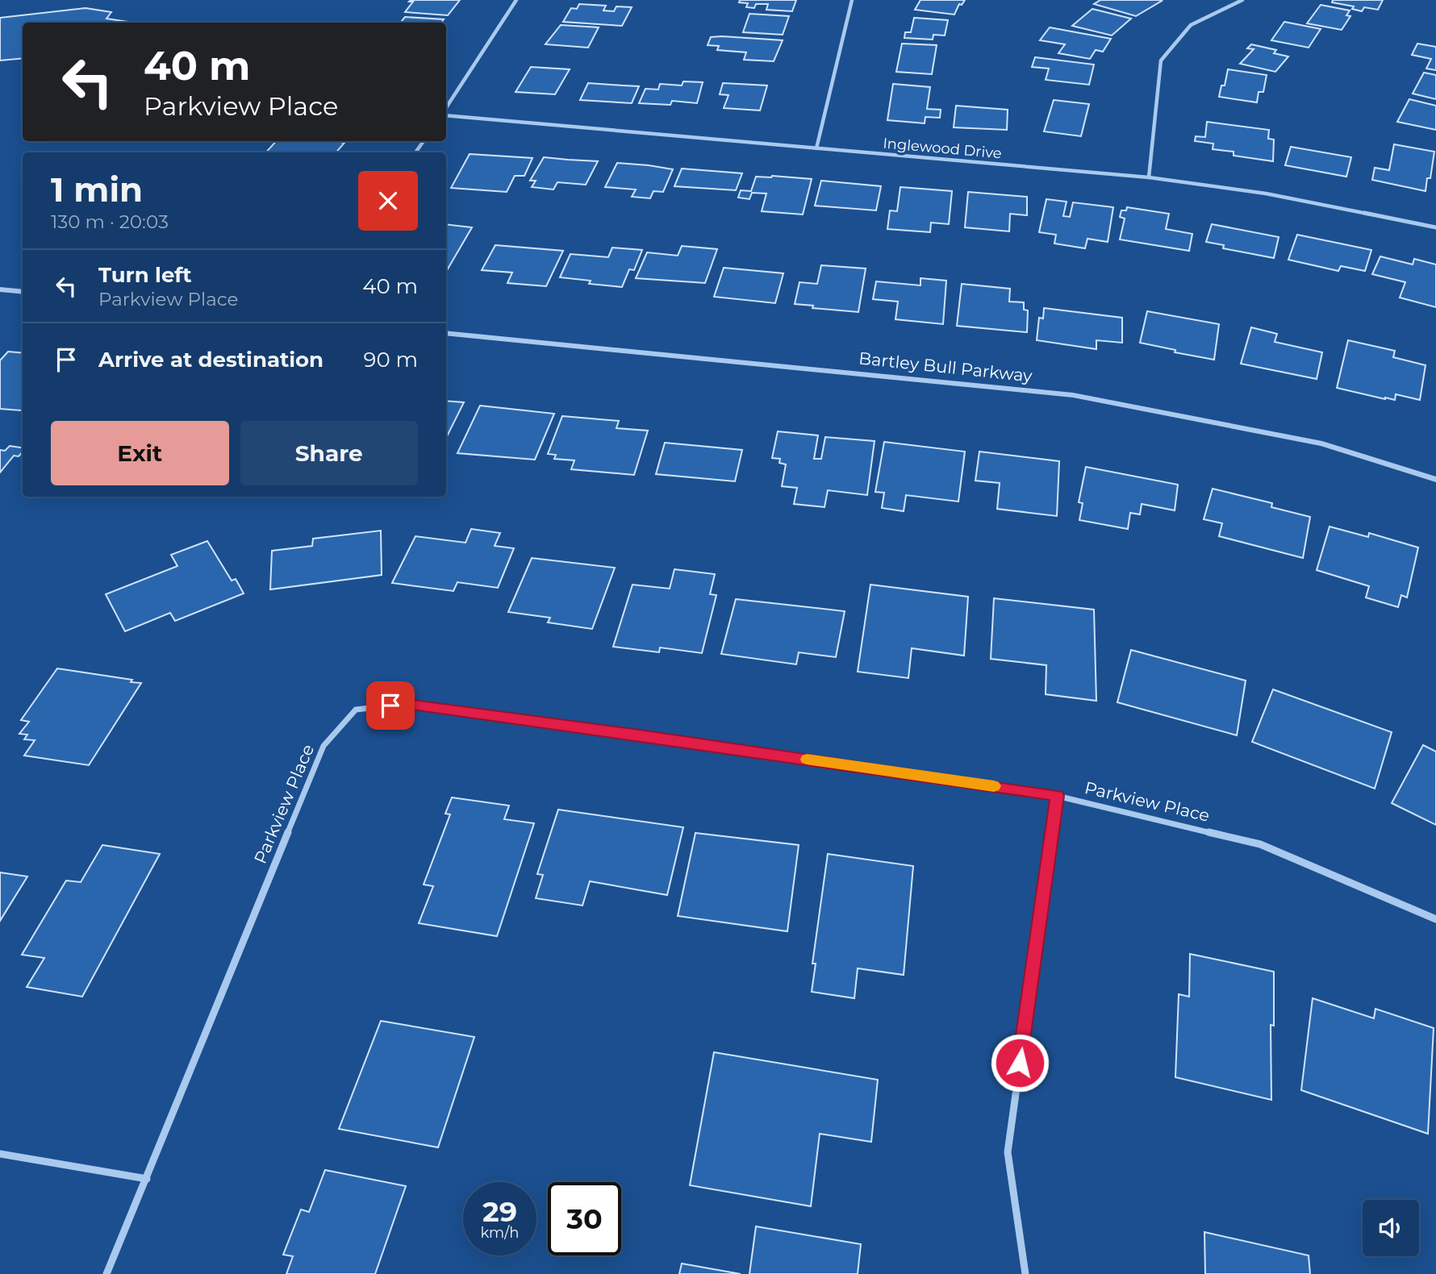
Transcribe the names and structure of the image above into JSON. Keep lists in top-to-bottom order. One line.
{"streets":{"street":["Inglewood Drive","Bartley Bull Parkway","Parkview Place"]},"page":{"turn":["40 m","Parkview Place"],"heading":["1 min","130 m · 20:03"],"list":[{"name":"Turn left","note":"Parkview Place","value":"40 m"},{"name":"Arrive at destination","value":"90 m"}],"buttons":["Exit","Share"],"speed":"29 km/h","limit":"30"}}
